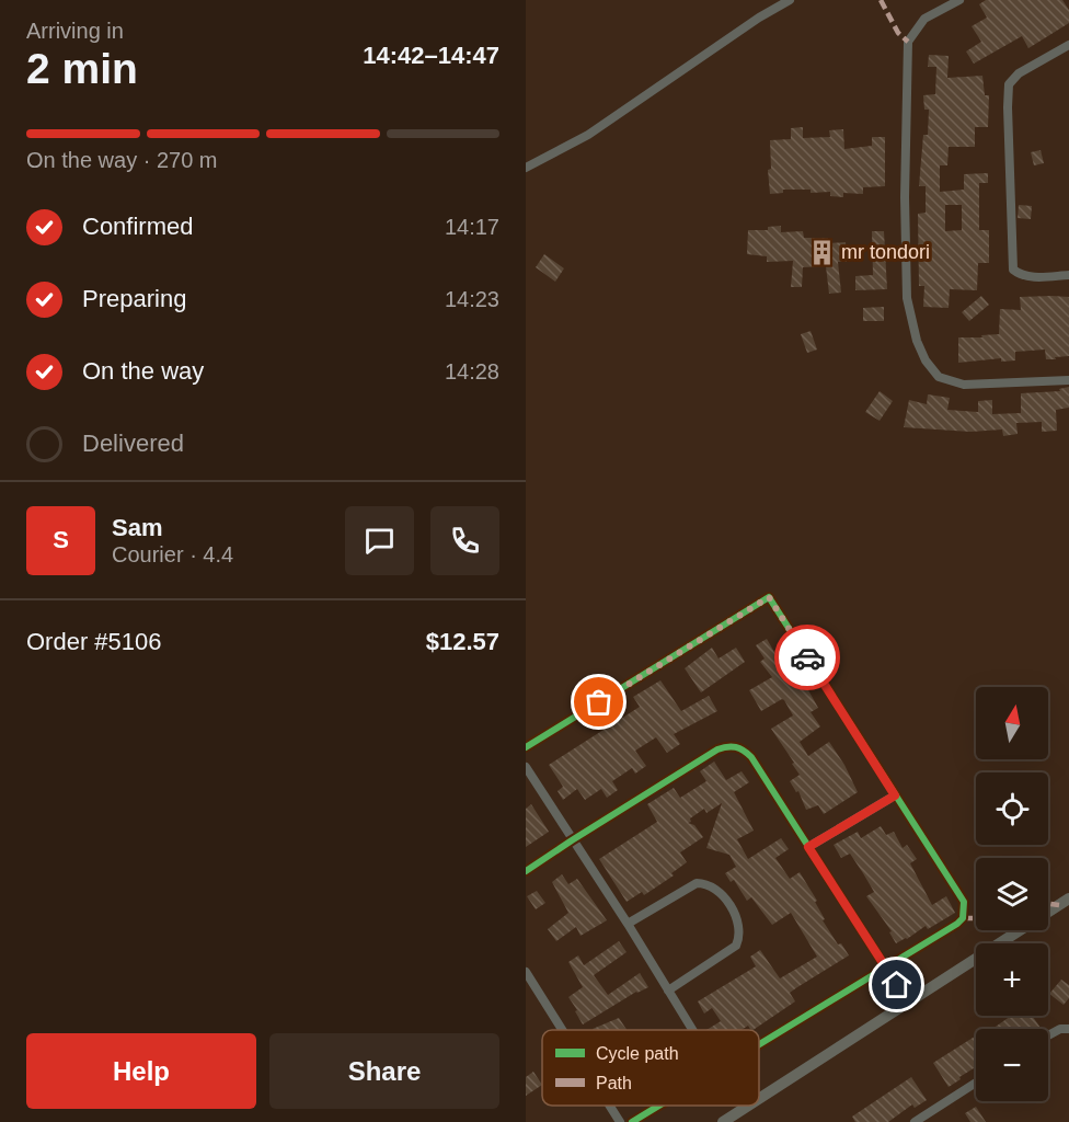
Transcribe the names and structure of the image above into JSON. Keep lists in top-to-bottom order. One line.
{"places":{"building":["mr tondori"]},"legend":["Cycle path","Path"],"north":"top","page":{"heading":["2 min","Arriving in","14:42–14:47"],"panel":["Sam","Courier · 4.4","Order #5106","$12.57"],"bar":"On the way · 270 m","list":[["Confirmed","14:17"],["Preparing","14:23"],["On the way","14:28"],"Delivered"],"round":"S","map_buttons":["+","−"],"buttons":["Help","Share"]}}
